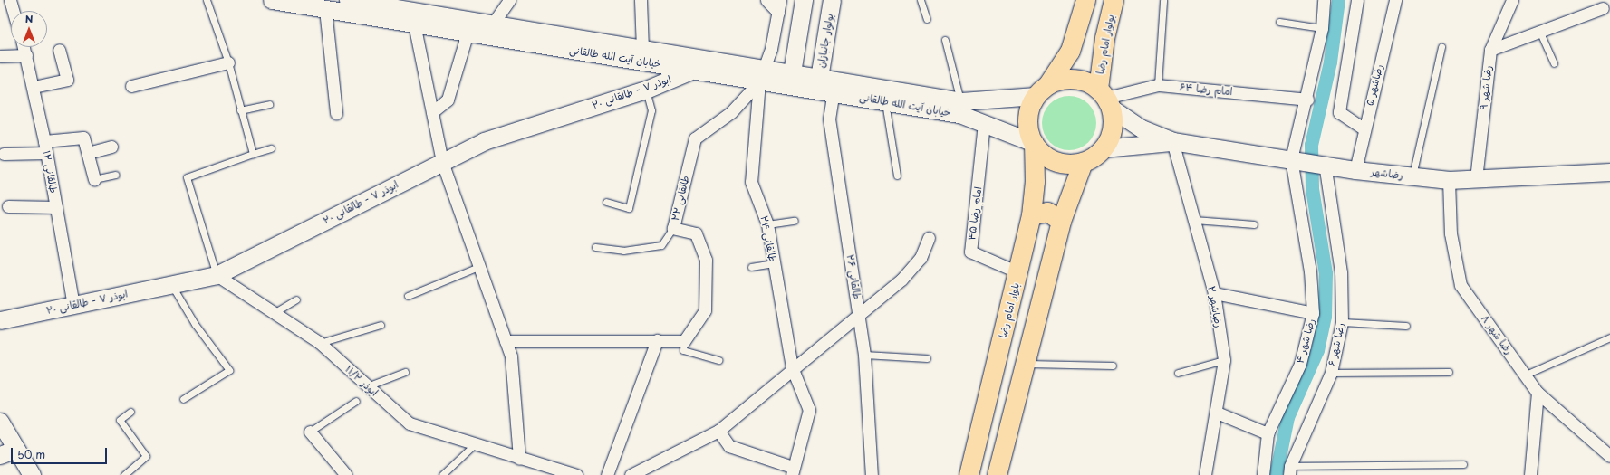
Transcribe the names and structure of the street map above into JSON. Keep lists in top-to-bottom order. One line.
{"streets":{"main road":["بولوار جانبازان","بولوار امام رضا","خیابان آیت الله طالقانی","ابوذر ۷ - طالقانی ۲۰","رضاشهر","بلوار امام رضا"],"street":["رضاشهر ۵","رضا شهر ۹","امام رضا ۶۴","طالقانی ۱۲","طالقانی ۲۲","امام رضا ۴۵","طالقانی ۲۴","طالقانی ۲۶","رضاشهر ۲","رضا شهر ۸","رضا شهر ۴","رضا شهر ۶","ابوذر ۱۱/۲"]},"crossings":[["بولوار جانبازان","خیابان آیت الله طالقانی"],["بولوار جانبازان","طالقانی ۲۶"],["بولوار امام رضا","امام رضا ۶۴"],["بولوار امام رضا","بلوار امام رضا"],["خیابان آیت الله طالقانی","ابوذر ۷ - طالقانی ۲۰"],["خیابان آیت الله طالقانی","طالقانی ۲۲"],["خیابان آیت الله طالقانی","طالقانی ۲۴"],["خیابان آیت الله طالقانی","طالقانی ۲۶"],["رضاشهر ۵","رضاشهر"],["رضا شهر ۹","رضاشهر"],["امام رضا ۶۴","بلوار امام رضا"],["ابوذر ۷ - طالقانی ۲۰","طالقانی ۱۲"],["ابوذر ۷ - طالقانی ۲۰","ابوذر ۱۱/۲"],["رضاشهر","رضاشهر ۲"],["رضاشهر","رضا شهر ۸"],["رضاشهر","رضا شهر ۴"],["رضاشهر","رضا شهر ۶"],["طالقانی ۲۲","طالقانی ۲۴"],["امام رضا ۴۵","بلوار امام رضا"]],"scale_bar":"50 m","north":"top"}
